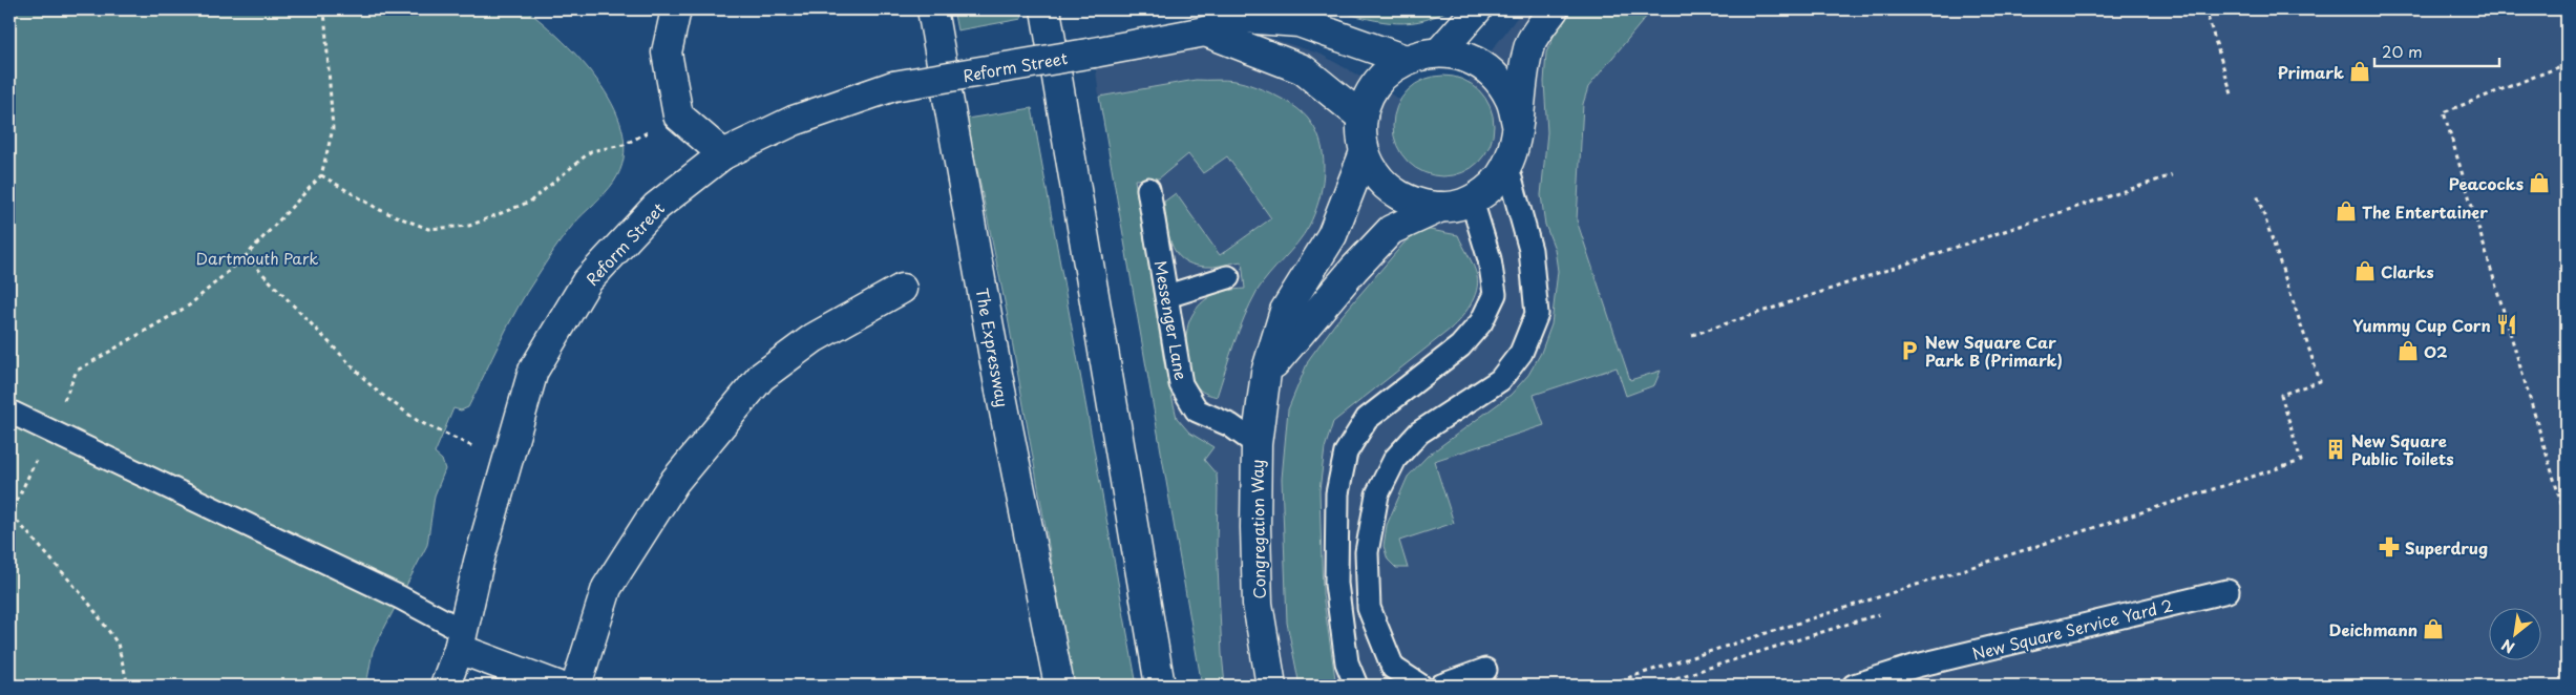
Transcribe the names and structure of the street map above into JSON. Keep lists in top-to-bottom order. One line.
{"streets":{"main road":["Reform Street","The Expressway","Congregation Way"],"lane":["Messenger Lane","New Square Service Yard 2"]},"crossings":[["Reform Street","Congregation Way"],["Messenger Lane","Congregation Way"]],"parks":["Dartmouth Park"],"places":{"shop":["Primark","Peacocks","The Entertainer","Clarks","O2","Deichmann"],"restaurant":["Yummy Cup Corn"],"parking":["New Square Car Park B (Primark)"],"building":["New Square Public Toilets"],"pharmacy":["Superdrug"]},"scale_bar":"20 m","north":"bottom left"}
